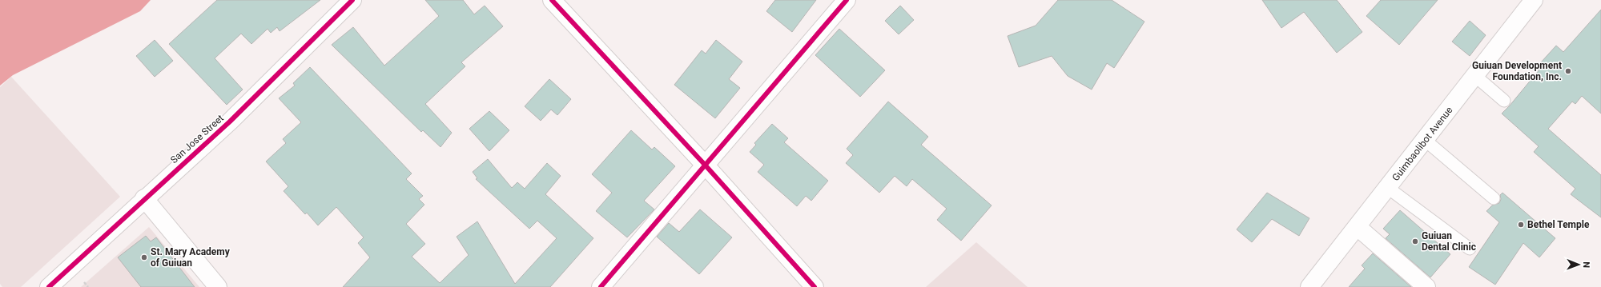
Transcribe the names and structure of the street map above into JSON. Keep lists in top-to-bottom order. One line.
{"streets":{"street":["San Jose Street","Guimbaolibot Avenue"]},"places":["Guiuan Development Foundation, Inc.","Bethel Temple","Guiuan Dental Clinic","St. Mary Academy of Guiuan"],"north":"right"}
